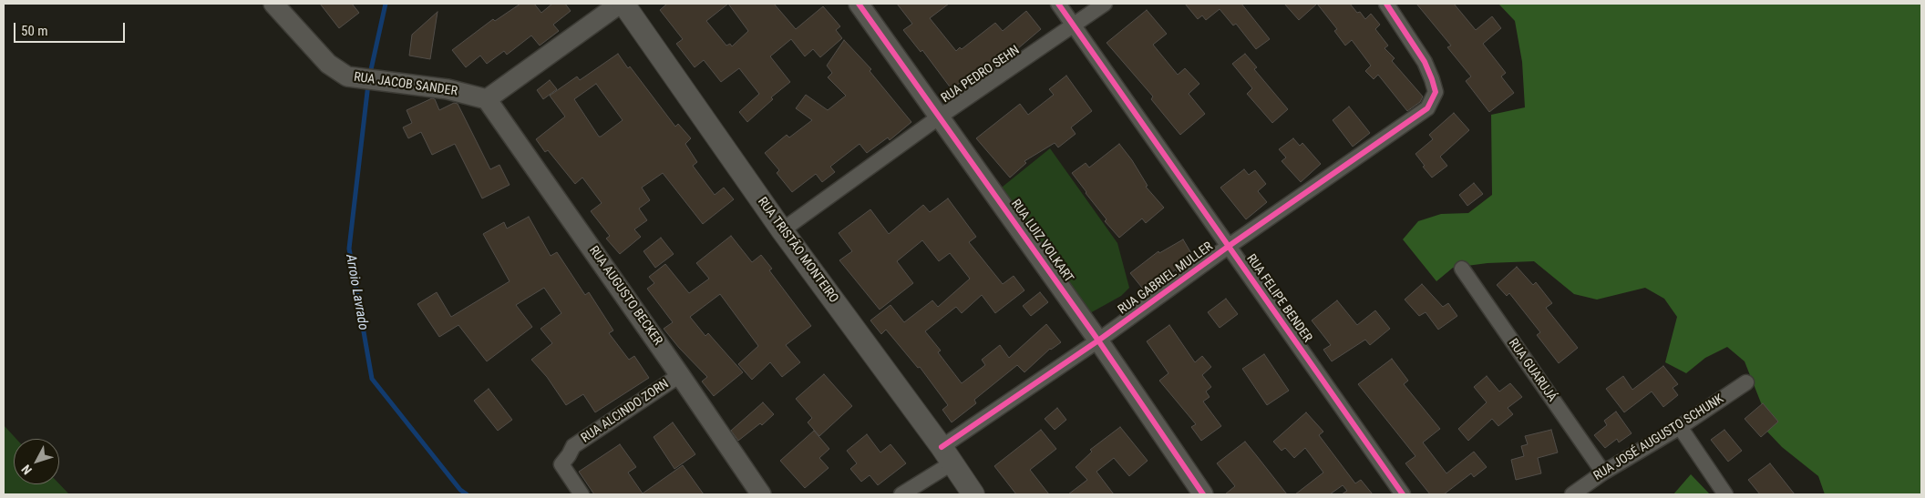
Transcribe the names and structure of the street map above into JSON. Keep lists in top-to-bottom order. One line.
{"streets":{"main road":["RUA TRISTÃO MONTEIRO"],"street":["RUA PEDRO SEHN","RUA JACOB SANDER","RUA LUIZ VOLKART","RUA GABRIEL MULLER","RUA AUGUSTO BECKER","RUA FELIPE BENDER","RUA GUARUJÁ","RUA ALCINDO ZORN","RUA JOSÉ AUGUSTO SCHUNK"]},"crossings":[["RUA PEDRO SEHN","RUA LUIZ VOLKART"],["RUA PEDRO SEHN","RUA TRISTÃO MONTEIRO"],["RUA PEDRO SEHN","RUA FELIPE BENDER"],["RUA JACOB SANDER","RUA AUGUSTO BECKER"],["RUA LUIZ VOLKART","RUA GABRIEL MULLER"],["RUA TRISTÃO MONTEIRO","RUA GABRIEL MULLER"],["RUA GABRIEL MULLER","RUA FELIPE BENDER"],["RUA AUGUSTO BECKER","RUA ALCINDO ZORN"],["RUA GUARUJÁ","RUA JOSÉ AUGUSTO SCHUNK"]],"water":["Arroio Lavrado"],"scale_bar":"50 m","north":"bottom left"}
